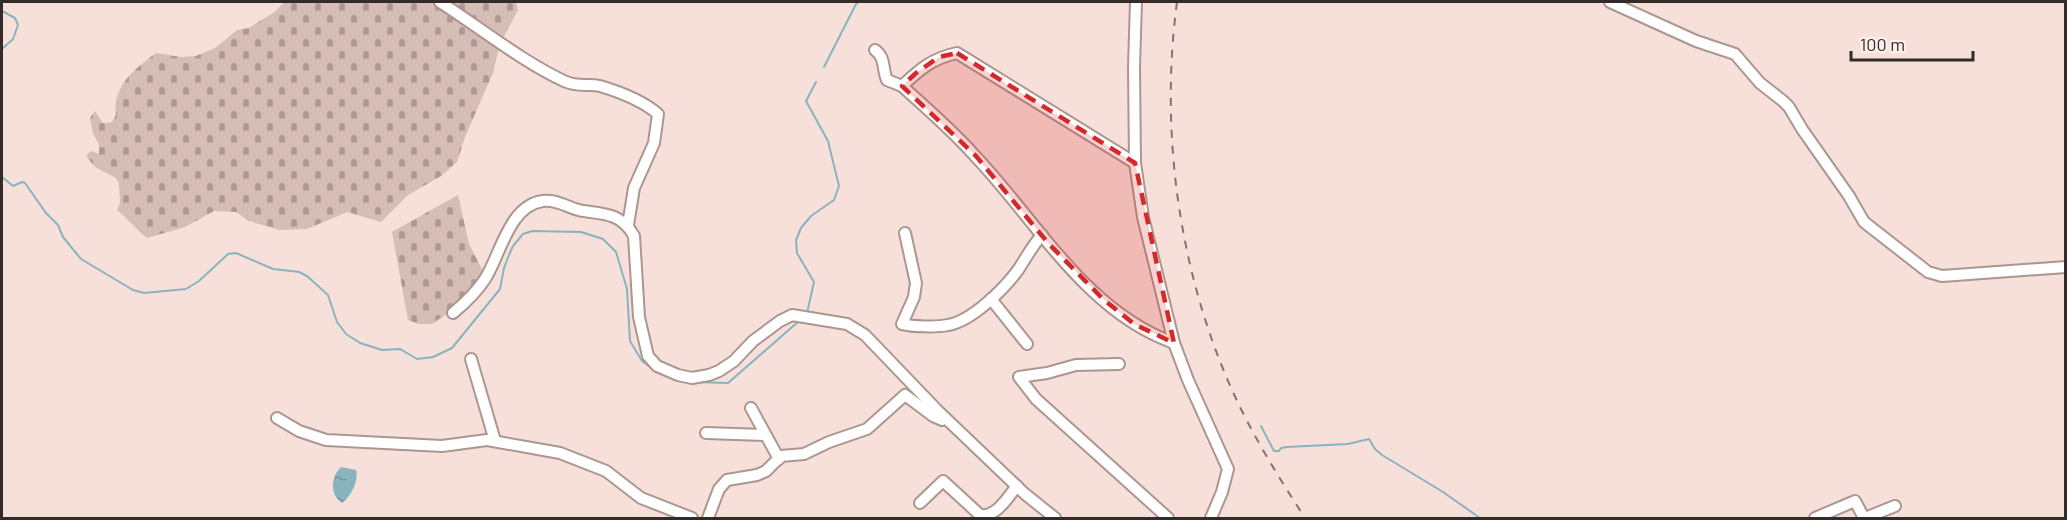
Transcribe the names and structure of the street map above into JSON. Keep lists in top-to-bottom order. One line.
{"scale_bar":"100 m"}
